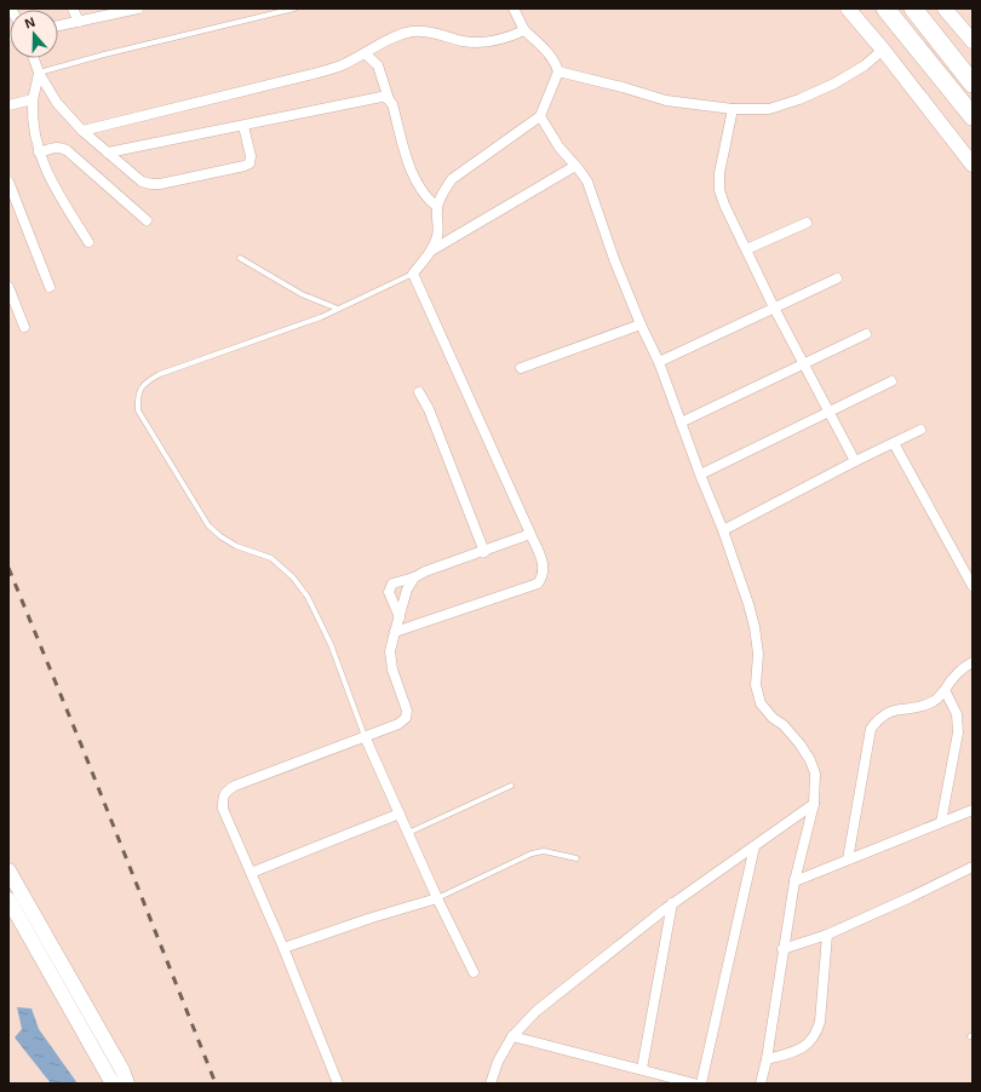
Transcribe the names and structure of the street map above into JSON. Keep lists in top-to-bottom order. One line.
{"north":"top"}
